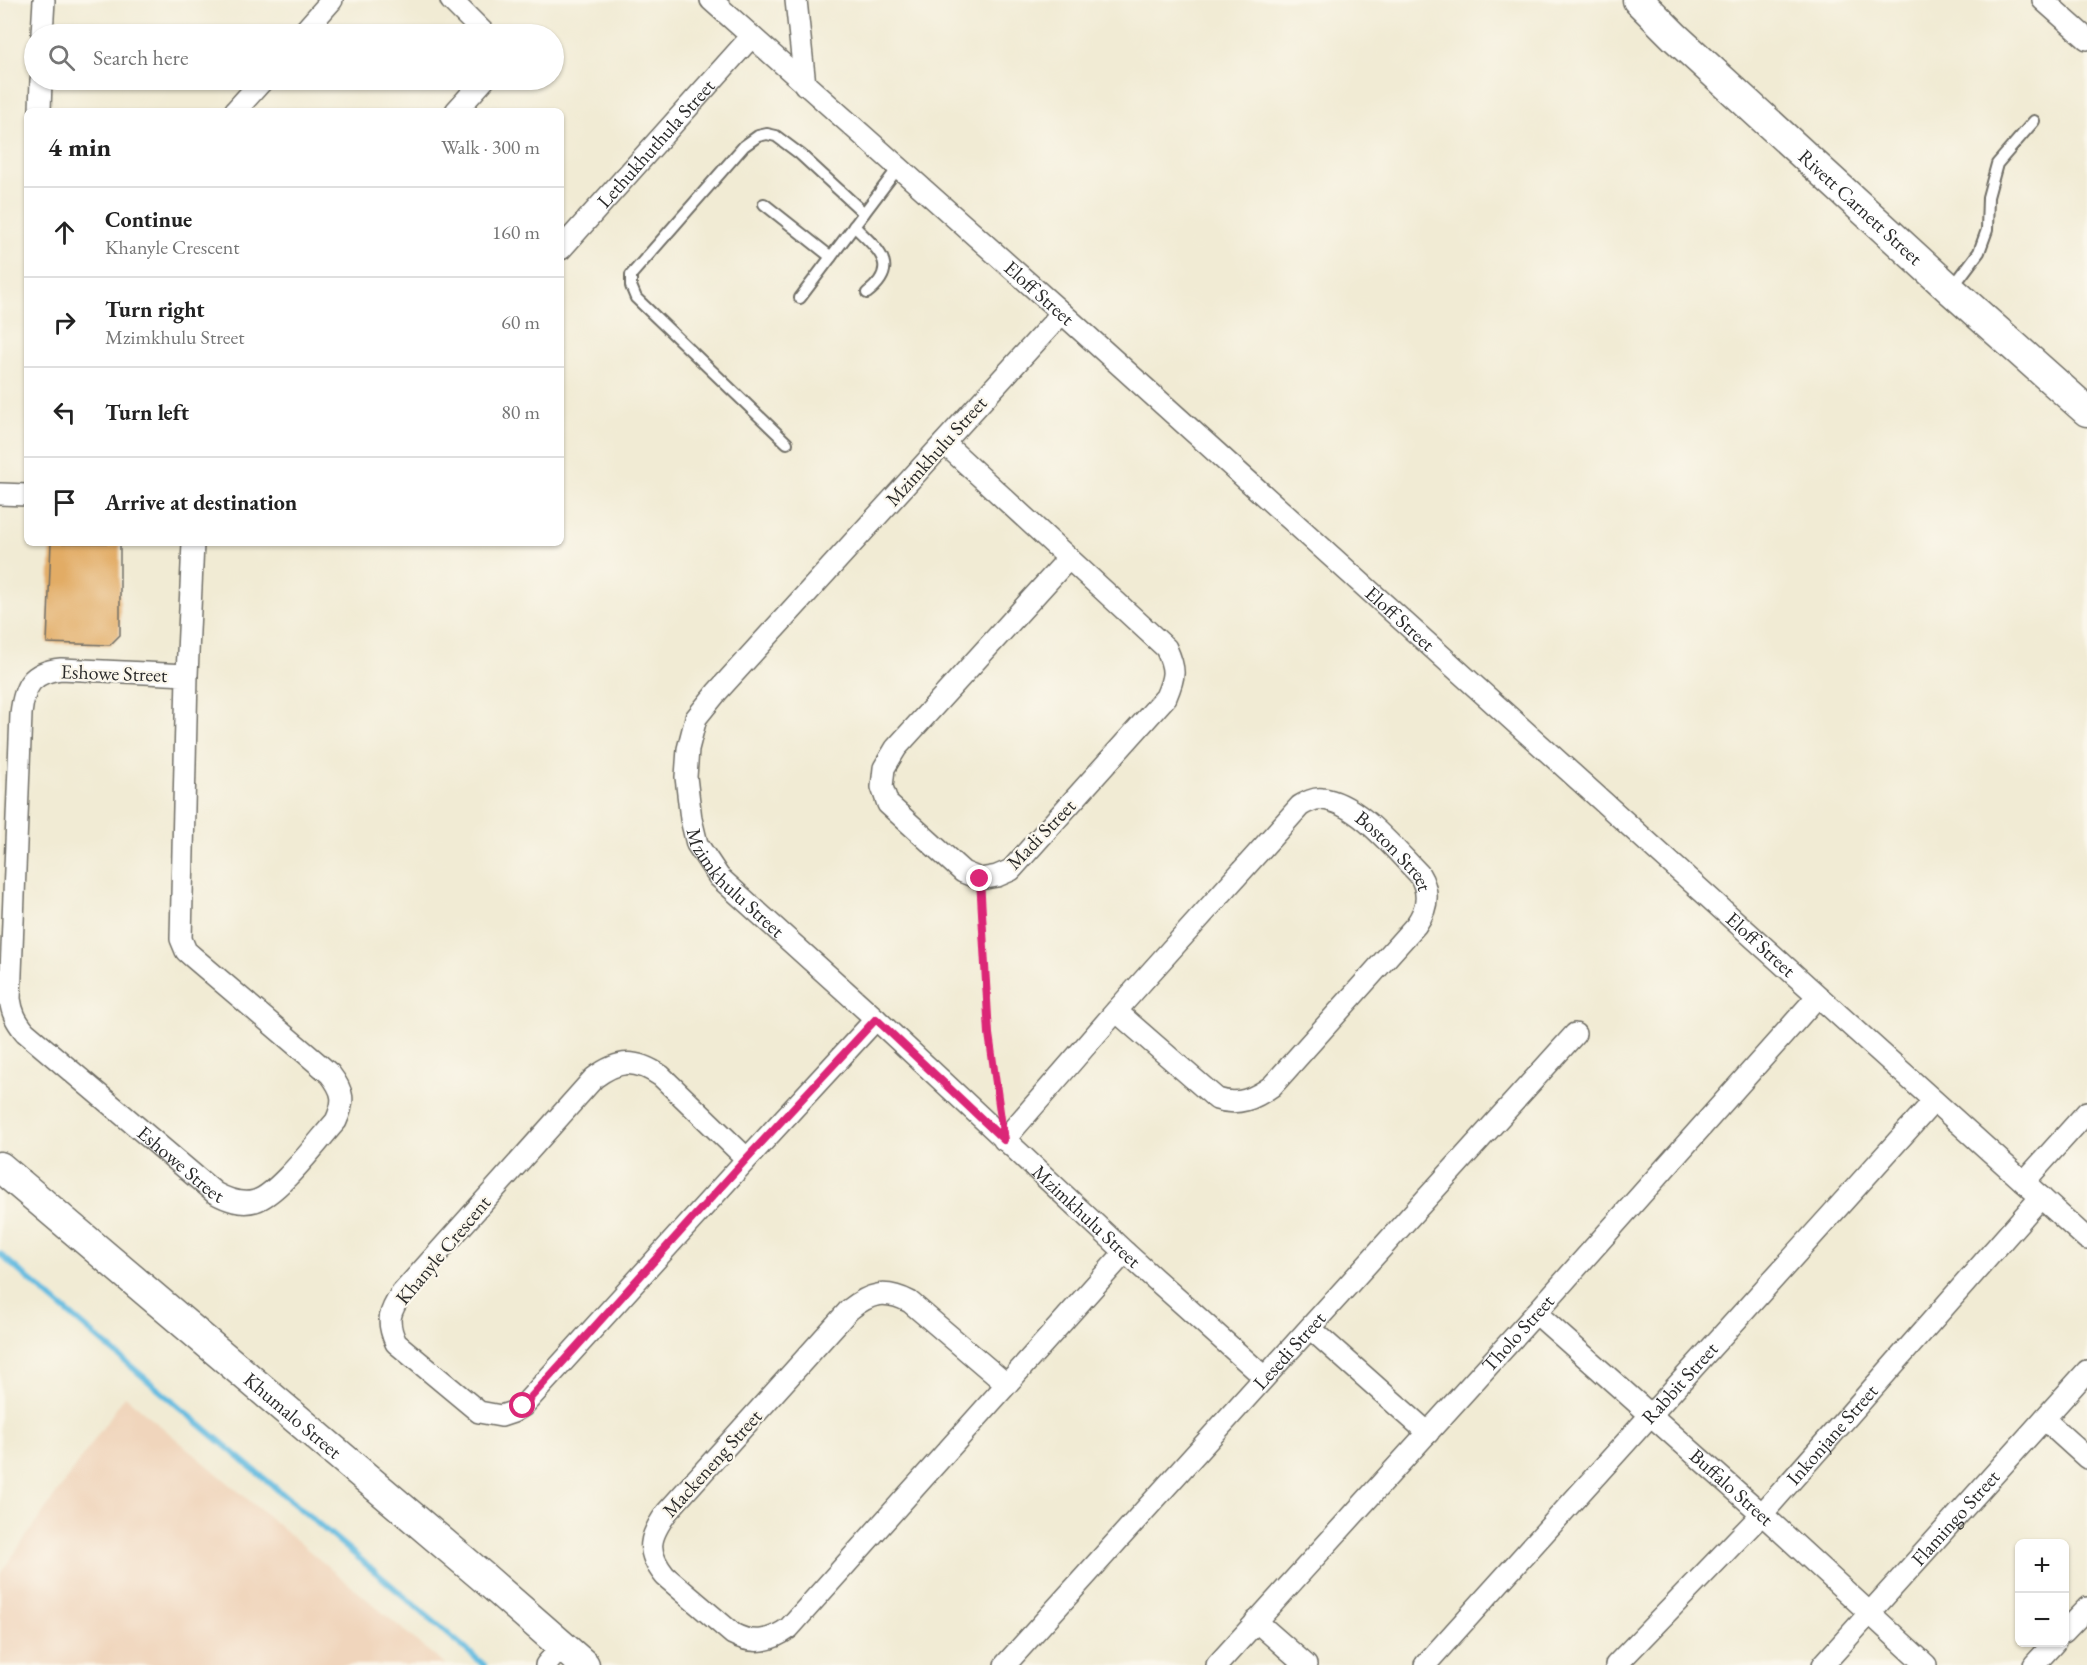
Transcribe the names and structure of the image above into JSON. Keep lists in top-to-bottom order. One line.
{"streets":{"street":["Lethukhuthula Street","Rivett Carnett Street","Eloff Street","Mzimkhulu Street","Eshowe Street","Madi Street","Boston Street","Khanyle Crescent","Tholo Street","Lesedi Street","Rabbit Street","Khumalo Street","Inkonjane Street","Mackeneng Street","Buffalo Street","Flamingo Street"]},"crossings":[["Lethukhuthula Street","Eloff Street"],["Eloff Street","Mzimkhulu Street"],["Eloff Street","Tholo Street"],["Eloff Street","Rabbit Street"],["Eloff Street","Inkonjane Street"],["Mzimkhulu Street","Madi Street"],["Mzimkhulu Street","Boston Street"],["Mzimkhulu Street","Khanyle Crescent"],["Mzimkhulu Street","Lesedi Street"],["Mzimkhulu Street","Mackeneng Street"],["Tholo Street","Buffalo Street"],["Rabbit Street","Buffalo Street"],["Inkonjane Street","Buffalo Street"],["Buffalo Street","Flamingo Street"]],"page":{"search":"Search here","heading":["4 min","Walk · 300 m"],"list":[["Continue","Khanyle Crescent","160 m"],["Turn right","Mzimkhulu Street","60 m"],["Turn left","80 m"],"Arrive at destination"],"map_buttons":["+","−"]}}
